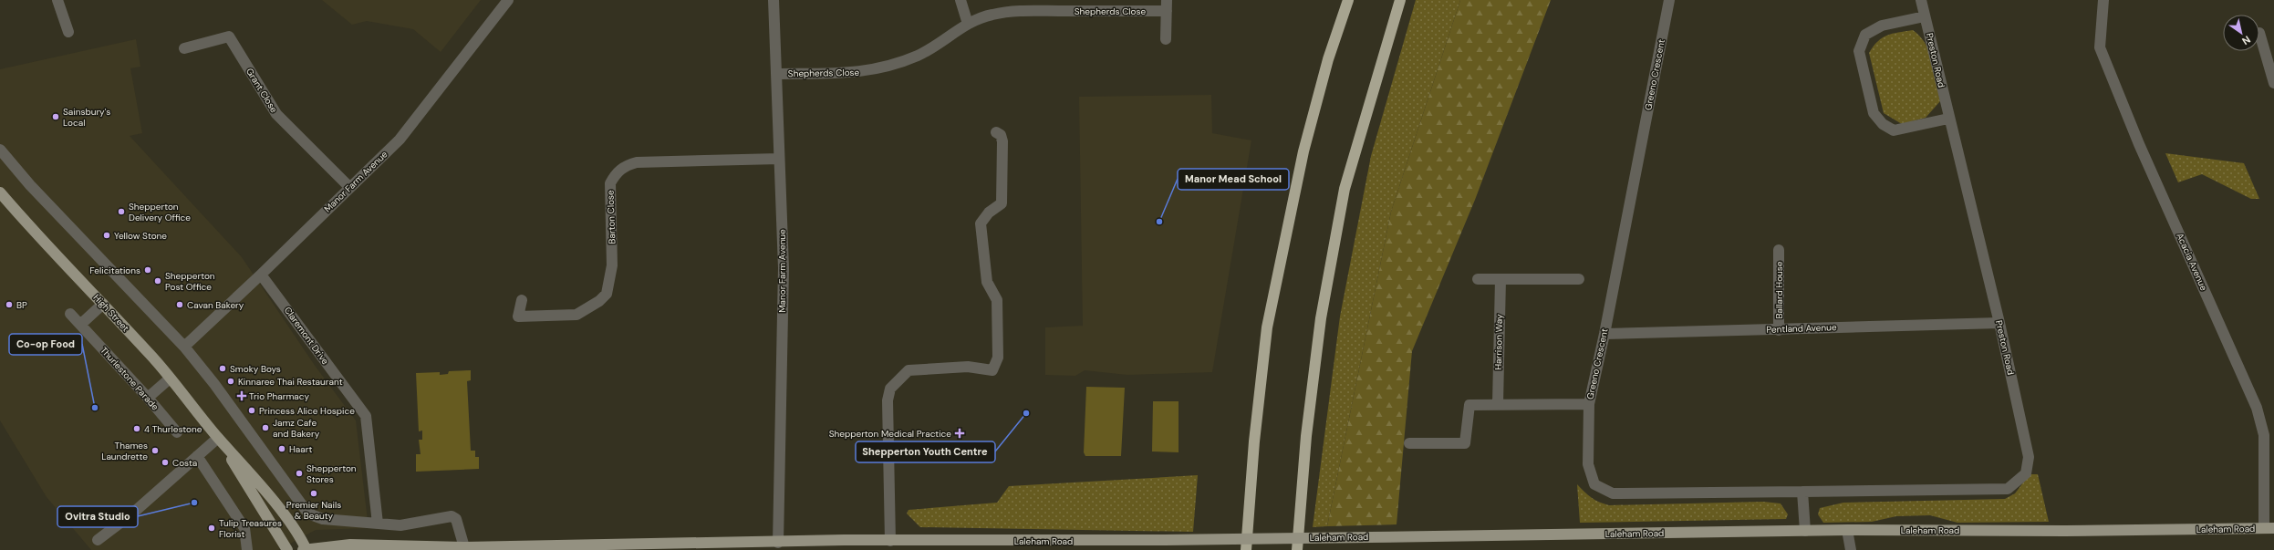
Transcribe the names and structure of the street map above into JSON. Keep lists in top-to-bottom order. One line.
{"streets":{"main road":["High Street","Laleham Road"],"street":["Shepherds Close","Preston Road","Greeno Crescent","Grant Close","Manor Farm Avenue","Barton Close","Acacia Avenue","Ballard House","Pentland Avenue","Claremont Drive","Harrison Way","Thurlestone Parade"]},"crossings":[["Shepherds Close","Manor Farm Avenue"],["Preston Road","Greeno Crescent"],["Preston Road","Pentland Avenue"],["Greeno Crescent","Pentland Avenue"],["Grant Close","Manor Farm Avenue"],["Manor Farm Avenue","Barton Close"],["Manor Farm Avenue","Claremont Drive"],["Manor Farm Avenue","Laleham Road"],["Acacia Avenue","Laleham Road"],["Ballard House","Pentland Avenue"],["High Street","Laleham Road"]],"places":{"other":["Sainsbury's Local","Shepperton Delivery Office","Manor Mead School","Yellow Stone","Felicitations","Shepperton Post Office","BP","Cavan Bakery","Smoky Boys","Kinnaree Thai Restaurant","Co-op Food","Princess Alice Hospice","Shepperton Youth Centre","Jamz Cafe and Bakery","4 Thurlestone","Haart","Thames Laundrette","Costa","Shepperton Stores","Premier Nails & Beauty","Ovitra Studio","Tulip Treasures Florist"],"health":["Trio Pharmacy","Shepperton Medical Practice"]},"north":"bottom right"}
